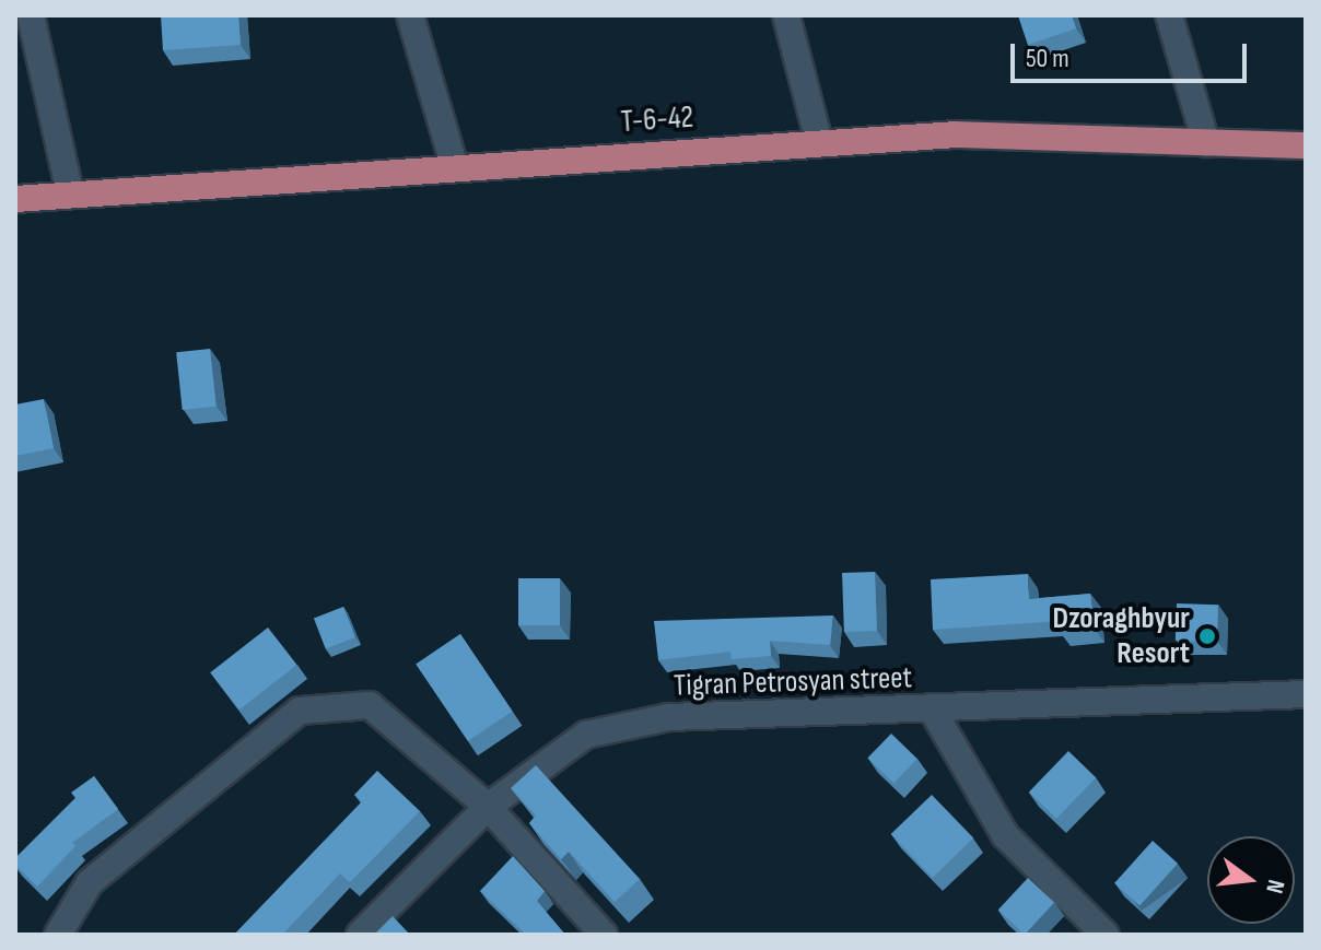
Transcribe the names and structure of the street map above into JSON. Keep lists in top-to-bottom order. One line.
{"streets":{"main road":["T-6-42"],"street":["Tigran Petrosyan street"]},"places":["Dzoraghbyur Resort"],"scale_bar":"50 m","north":"right"}
